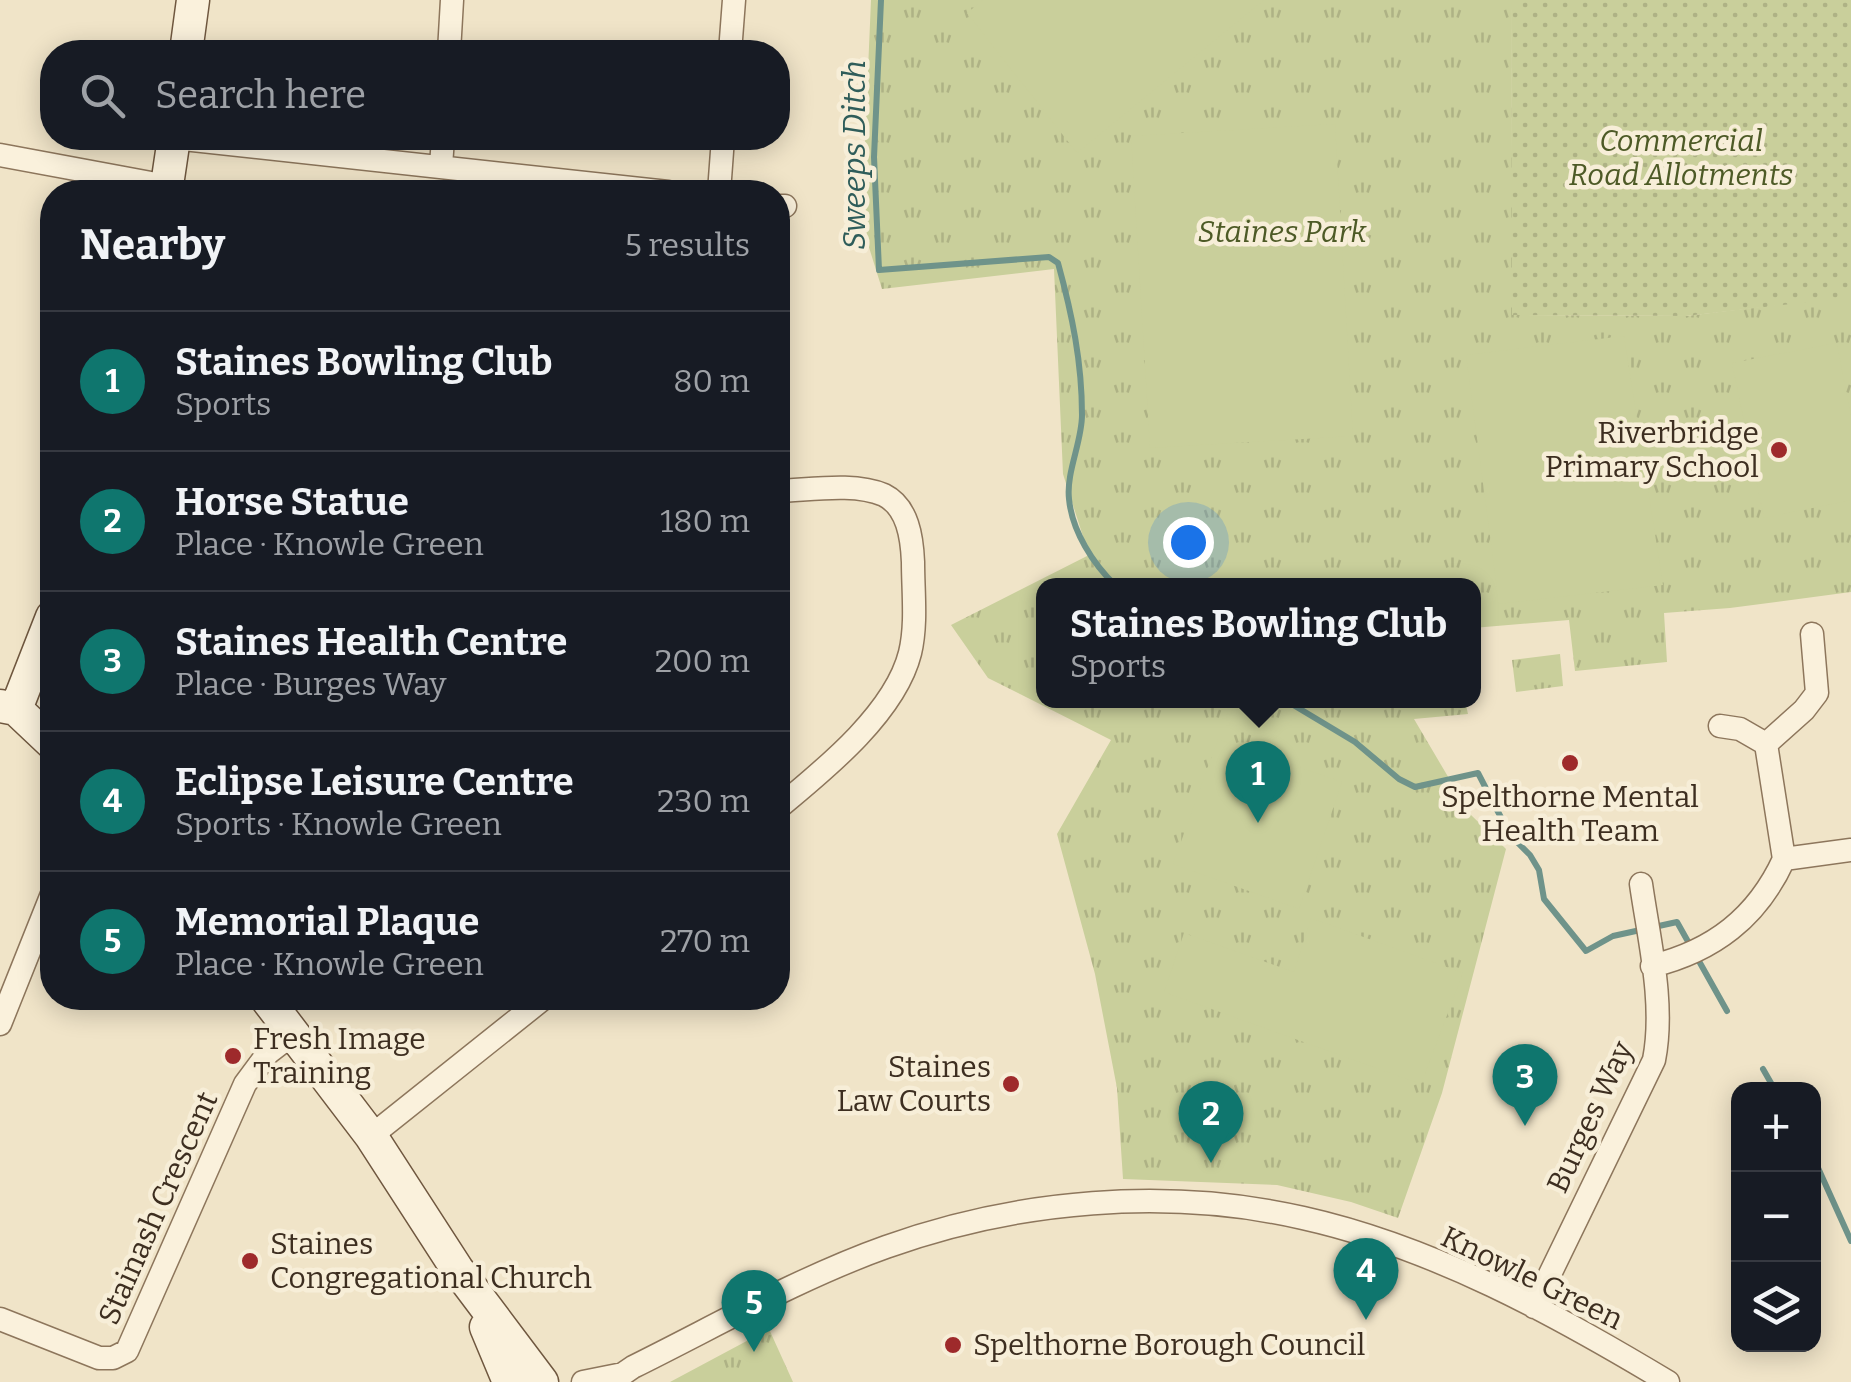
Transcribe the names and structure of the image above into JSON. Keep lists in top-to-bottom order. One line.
{"streets":{"street":["Burges Way","Stainash Crescent","Knowle Green"]},"crossings":[["Burges Way","Knowle Green"]],"water":["Sweeps Ditch"],"parks":["Commercial Road Allotments","Staines Park"],"places":["Riverbridge Primary School","Spelthorne Mental Health Team","Fresh Image Training","Staines Law Courts","Staines Congregational Church","Spelthorne Borough Council"],"page":{"search":"Search here","heading":["Nearby","5 results"],"list":[{"mark":"1","name":"Staines Bowling Club","note":"Sports","value":"80 m"},{"mark":"2","name":"Horse Statue","note":"Place · Knowle Green","value":"180 m"},{"mark":"3","name":"Staines Health Centre","note":"Place · Burges Way","value":"200 m"},{"mark":"4","name":"Eclipse Leisure Centre","note":"Sports · Knowle Green","value":"230 m"},{"mark":"5","name":"Memorial Plaque","note":"Place · Knowle Green","value":"270 m"}],"popup":["Staines Bowling Club","Sports"],"pins":["1","3","2","4","5"],"map_buttons":["+","−"]}}
